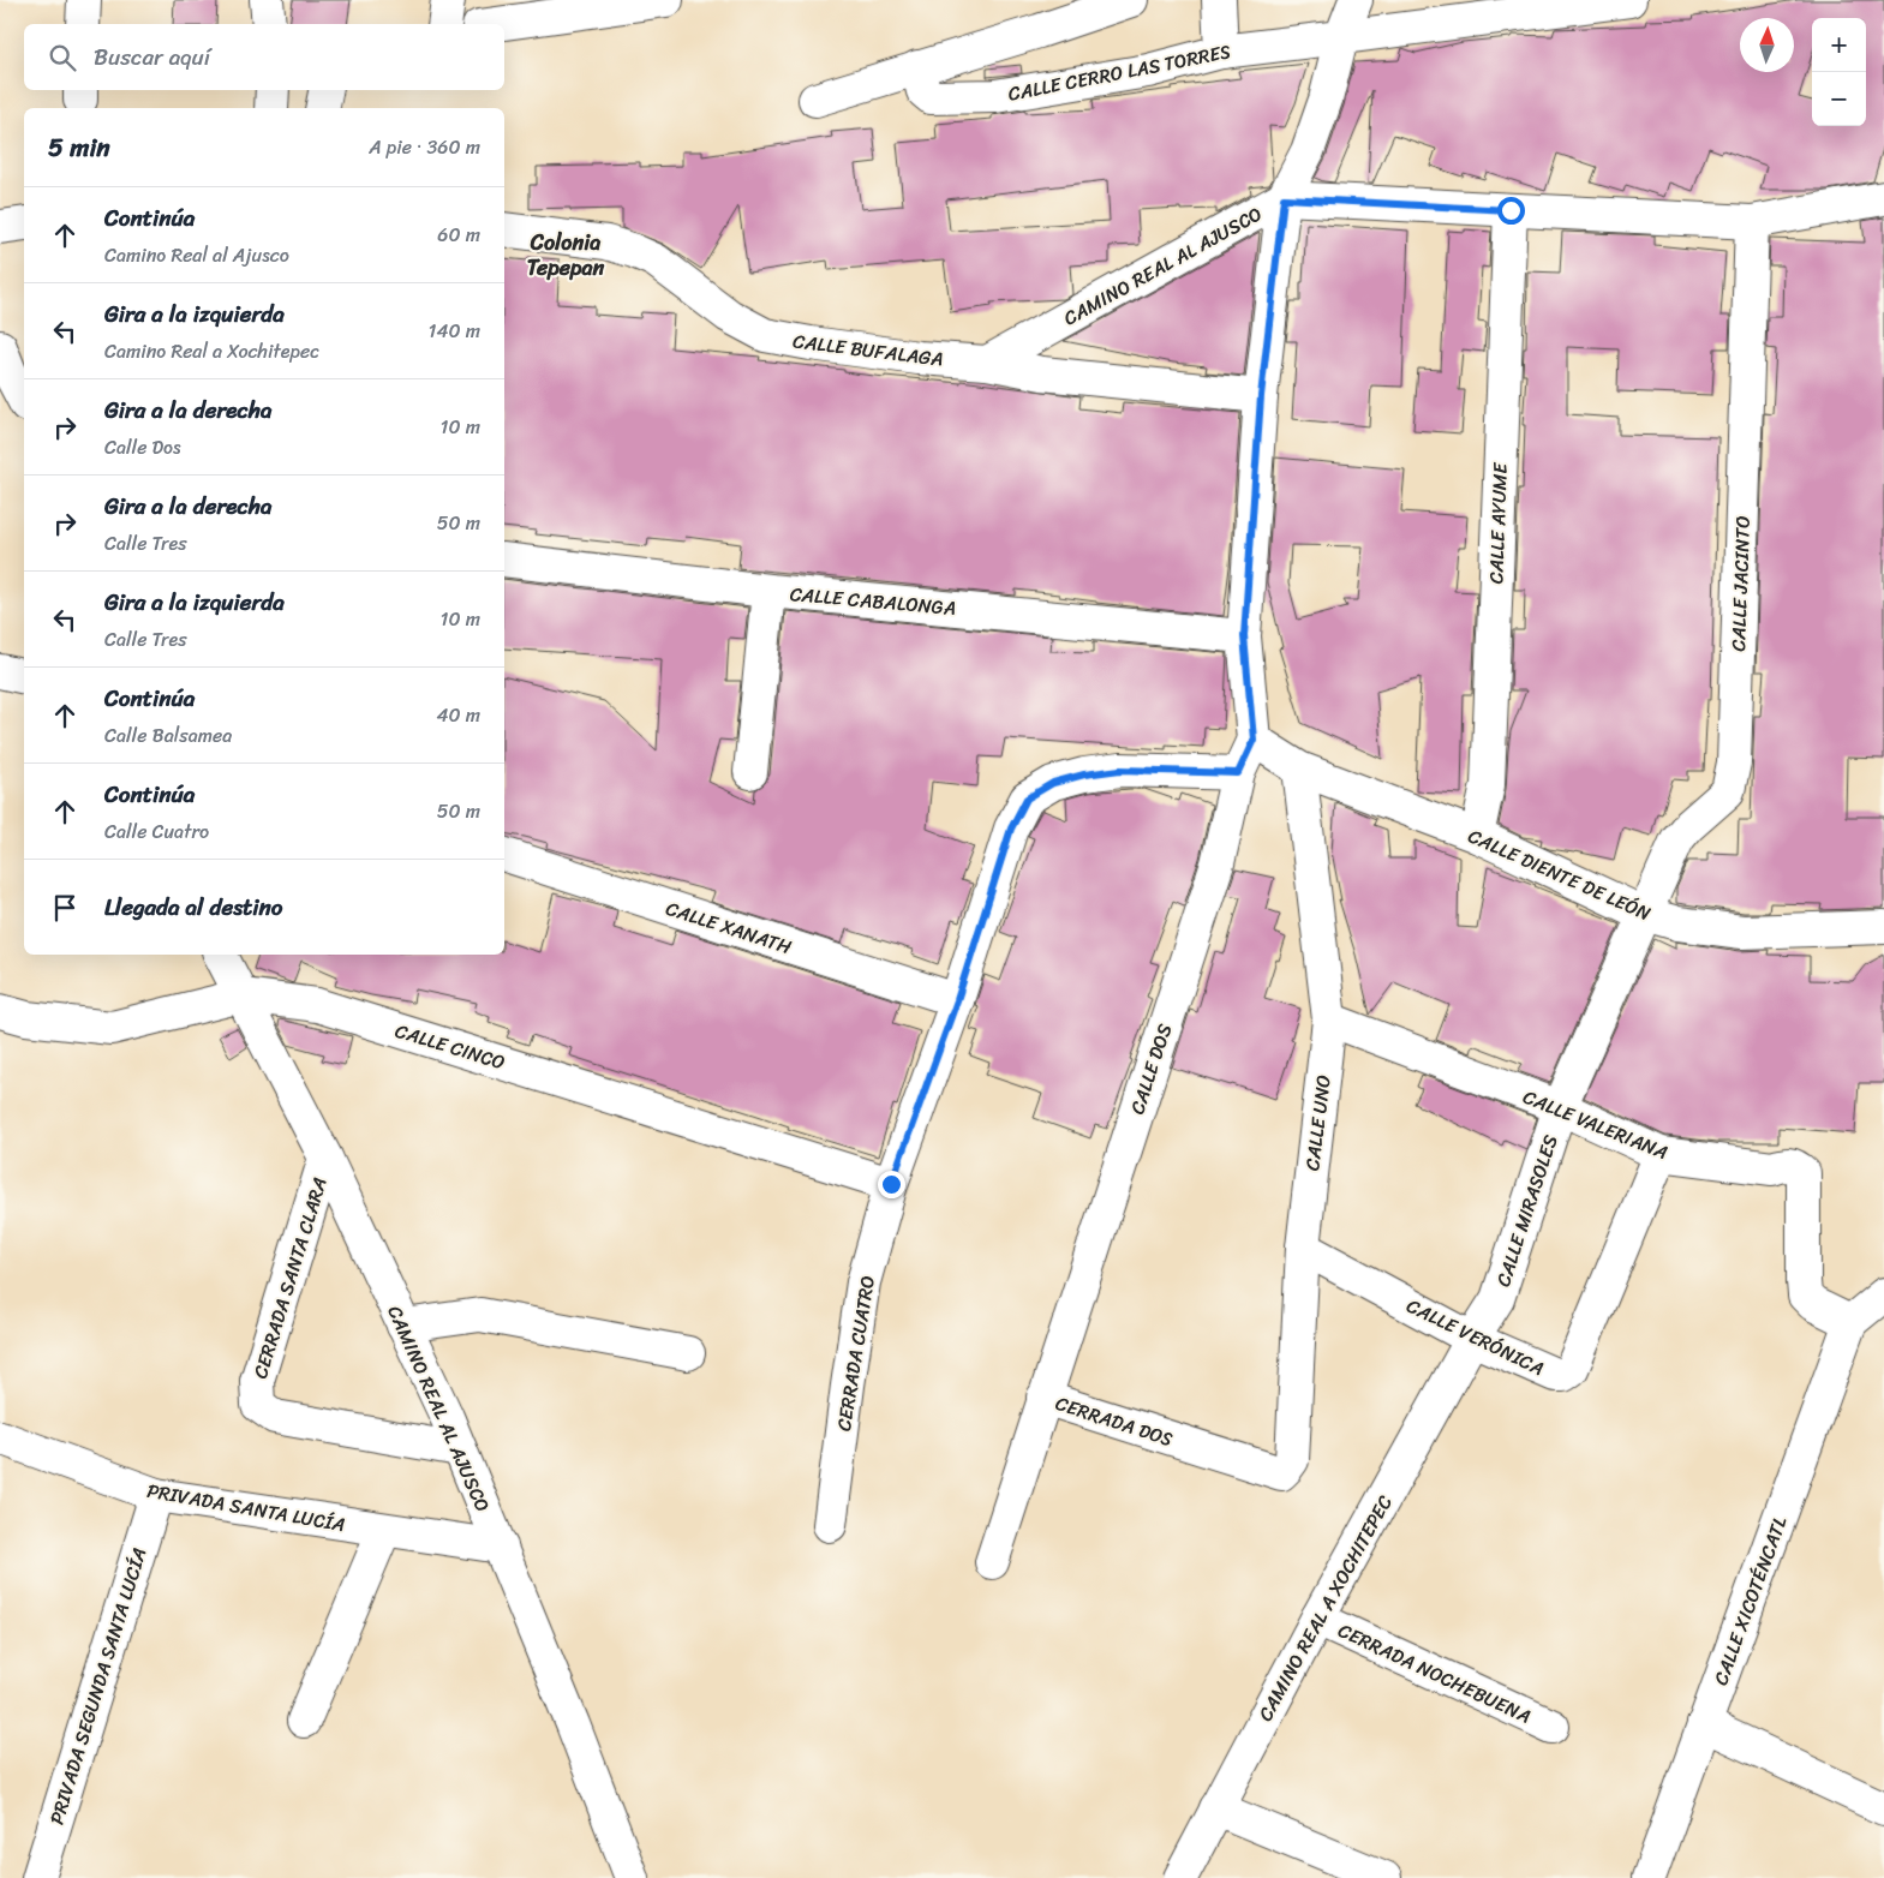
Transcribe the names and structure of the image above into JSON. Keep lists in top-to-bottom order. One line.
{"streets":{"street":["CALLE CERRO LAS TORRES","CAMINO REAL AL AJUSCO","CALLE BUFALAGA","CALLE AYUME","CALLE JACINTO","CALLE CABALONGA","CALLE DIENTE DE LEÓN","CALLE XANATH","CALLE CINCO","CALLE DOS","CALLE UNO","CALLE VALERIANA","CALLE MIRASOLES","CERRADA SANTA CLARA","CALLE VERÓNICA","CERRADA CUATRO","CERRADA DOS","PRIVADA SANTA LUCÍA","CALLE XICOTÉNCATL","CAMINO REAL A XOCHITEPEC","CERRADA NOCHEBUENA","PRIVADA SEGUNDA SANTA LUCÍA"]},"crossings":[["CAMINO REAL AL AJUSCO","CALLE BUFALAGA"],["CAMINO REAL AL AJUSCO","CALLE AYUME"],["CAMINO REAL AL AJUSCO","CALLE JACINTO"],["CAMINO REAL AL AJUSCO","CALLE CINCO"],["CAMINO REAL AL AJUSCO","CERRADA SANTA CLARA"],["CAMINO REAL AL AJUSCO","PRIVADA SANTA LUCÍA"],["CALLE AYUME","CALLE DIENTE DE LEÓN"],["CALLE JACINTO","CALLE DIENTE DE LEÓN"],["CALLE JACINTO","CALLE MIRASOLES"],["CALLE DIENTE DE LEÓN","CALLE DOS"],["CALLE DIENTE DE LEÓN","CALLE UNO"],["CALLE DIENTE DE LEÓN","CALLE MIRASOLES"],["CALLE XANATH","CERRADA CUATRO"],["CALLE CINCO","CERRADA CUATRO"],["CALLE DOS","CERRADA CUATRO"],["CALLE DOS","CERRADA DOS"],["CALLE UNO","CALLE VALERIANA"],["CALLE UNO","CALLE VERÓNICA"],["CALLE UNO","CERRADA DOS"],["CALLE VALERIANA","CALLE MIRASOLES"],["CALLE VALERIANA","CALLE VERÓNICA"],["CALLE VALERIANA","CALLE XICOTÉNCATL"],["CALLE MIRASOLES","CALLE VERÓNICA"],["CALLE MIRASOLES","CAMINO REAL A XOCHITEPEC"],["CALLE VERÓNICA","CAMINO REAL A XOCHITEPEC"],["PRIVADA SANTA LUCÍA","PRIVADA SEGUNDA SANTA LUCÍA"],["CAMINO REAL A XOCHITEPEC","CERRADA NOCHEBUENA"]],"districts":["Colonia Tepepan"],"north":"top","page":{"map_buttons":["+","−"],"search":"Buscar aquí","heading":["5 min","A pie · 360 m"],"list":[["Continúa","Camino Real al Ajusco","60 m"],["Gira a la izquierda","Camino Real a Xochitepec","140 m"],["Gira a la derecha","Calle Dos","10 m"],["Gira a la derecha","Calle Tres","50 m"],["Gira a la izquierda","Calle Tres","10 m"],["Continúa","Calle Balsamea","40 m"],["Continúa","Calle Cuatro","50 m"],"Llegada al destino"]}}
